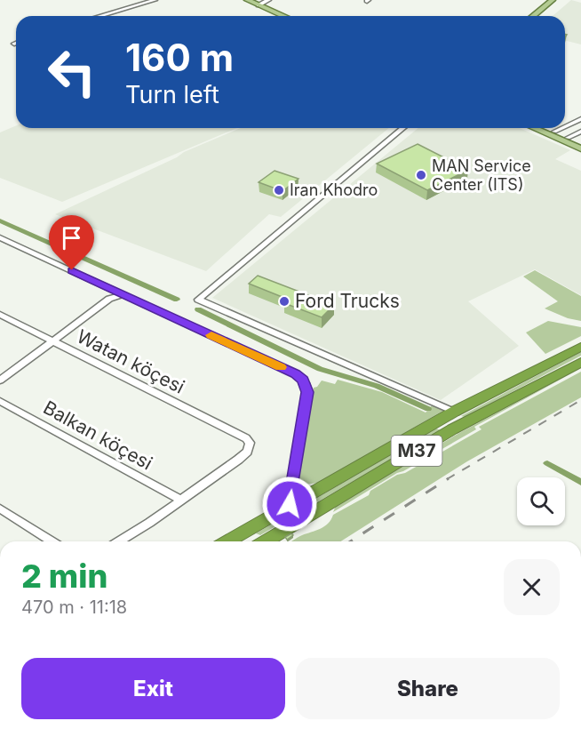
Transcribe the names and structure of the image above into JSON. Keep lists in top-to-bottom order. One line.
{"streets":{"highway":["M37"],"street":["Watan köçesi","Balkan köçesi"]},"crossings":[["Watan köçesi","Balkan köçesi"]],"places":["MAN Service Center (ITS)","Iran Khodro","Ford Trucks"],"page":{"turn":["160 m","Turn left"],"heading":["2 min","470 m · 11:18"],"buttons":["Exit","Share"]}}
